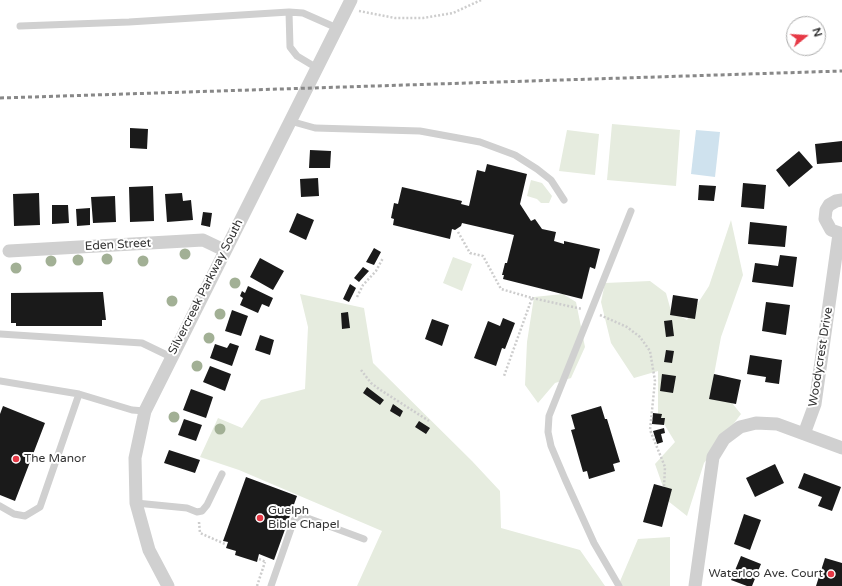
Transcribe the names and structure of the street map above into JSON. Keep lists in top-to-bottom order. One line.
{"streets":{"street":["Eden Street","Silvercreek Parkway South","Woodycrest Drive"]},"crossings":[["Eden Street","Silvercreek Parkway South"]],"places":["The Manor","Guelph Bible Chapel","Waterloo Ave. Court"],"north":"right"}
